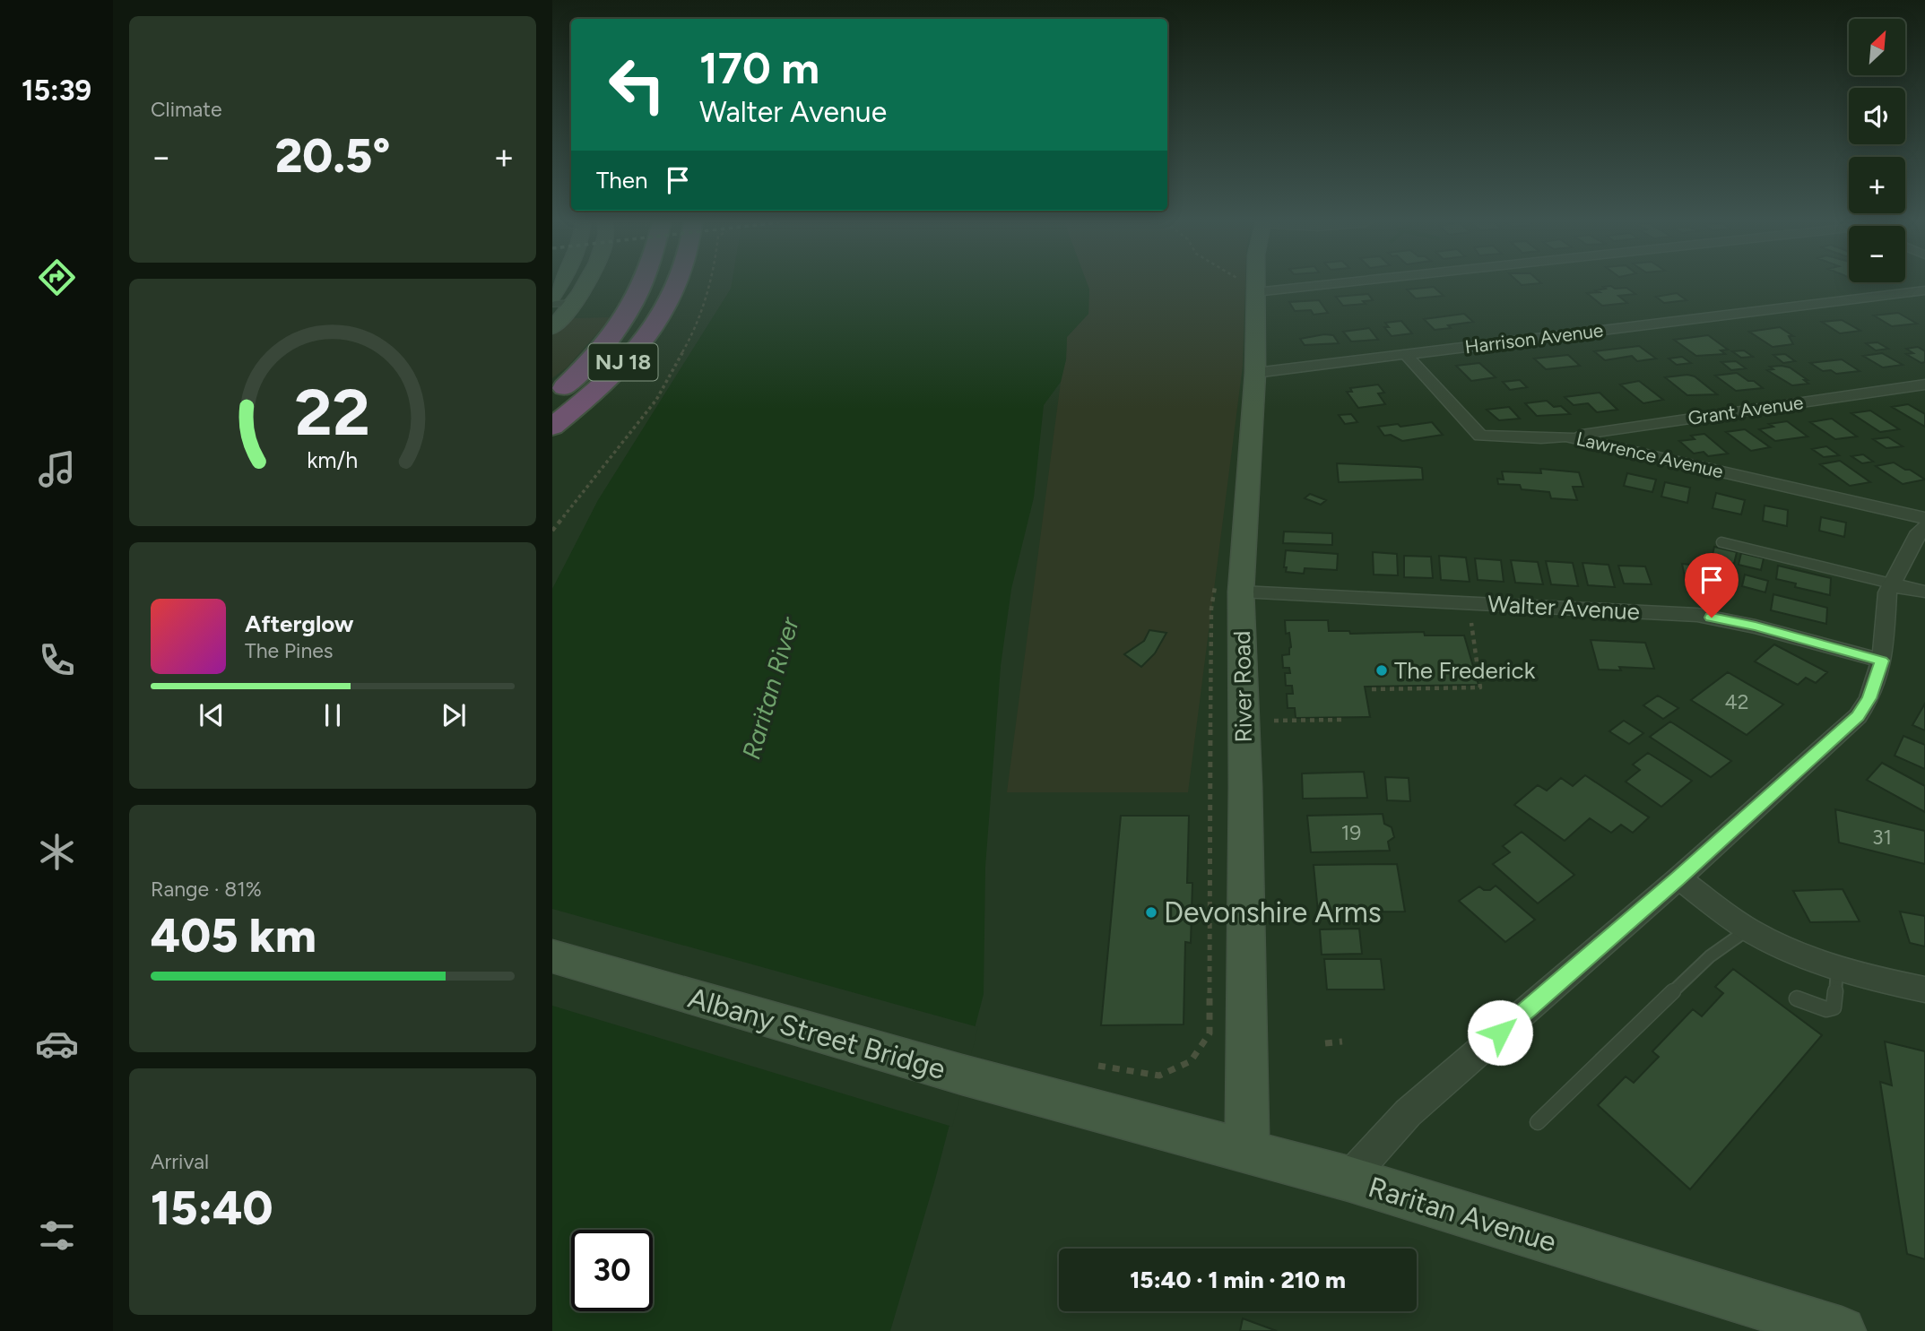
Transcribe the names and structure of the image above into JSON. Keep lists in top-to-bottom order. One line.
{"streets":{"highway":["NJ 18"],"street":["Harrison Avenue","Grant Avenue","Lawrence Avenue","Walter Avenue","River Road","Albany Street Bridge","Raritan Avenue"]},"crossings":[["Harrison Avenue","Lawrence Avenue"],["Harrison Avenue","River Road"],["Grant Avenue","Lawrence Avenue"],["Walter Avenue","River Road"],["River Road","Raritan Avenue"],["Albany Street Bridge","Raritan Avenue"]],"water":["Raritan River"],"places":["The Frederick","Devonshire Arms"],"house_numbers":["42","19","31"],"north":"top right","page":{"tabs":"15:39","tile":["Climate",["Range · 81%","405 km"],["Arrival","15:40"]],"map_buttons":["+","−"],"turn":["170 m","Walter Avenue"],"heat":["−","20.5°","+"],"then":"Then","song":["Afterglow","The Pines"],"limit":"30","trip":"15:40 · 1 min · 210 m","gauge":["22","km/h"]}}
